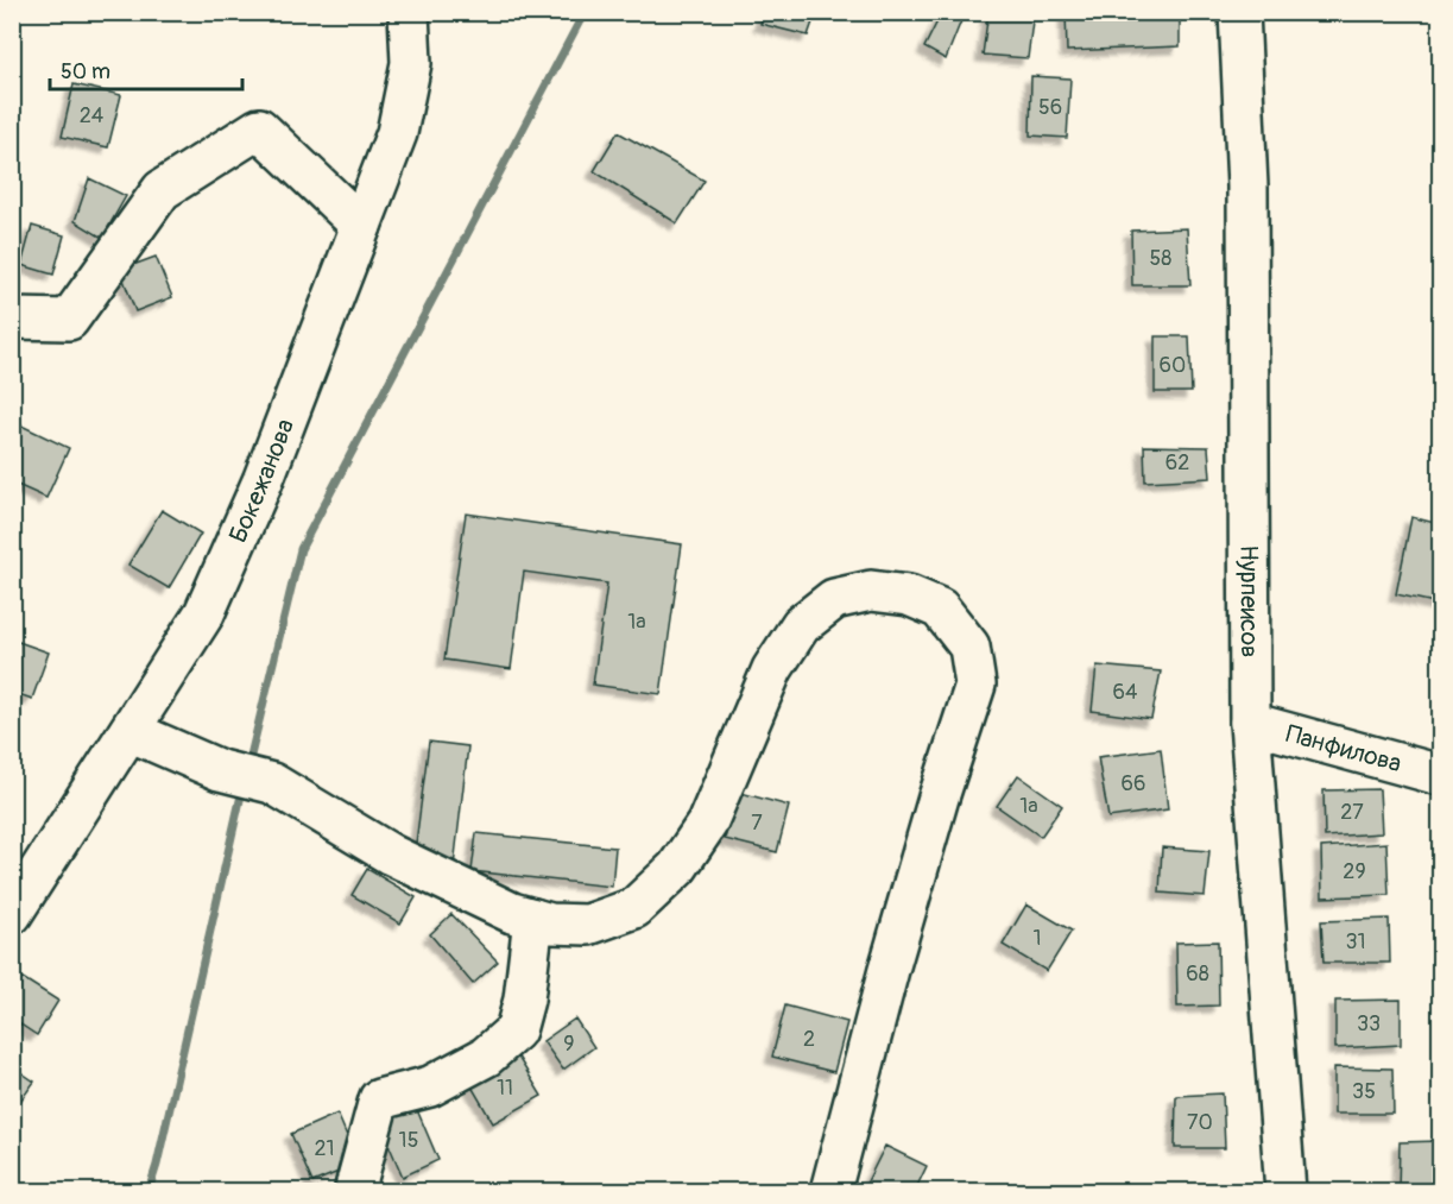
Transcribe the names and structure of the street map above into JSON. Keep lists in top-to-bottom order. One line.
{"streets":{"street":["Бокежанова","Нурпеисов","Панфилова"]},"crossings":[["Нурпеисов","Панфилова"]],"house_numbers":["56","24","58","60","62","1а","64","66","1а","27","7","29","1","31","68","33","2","9","11","35","70","15","21"],"scale_bar":"50 m"}
